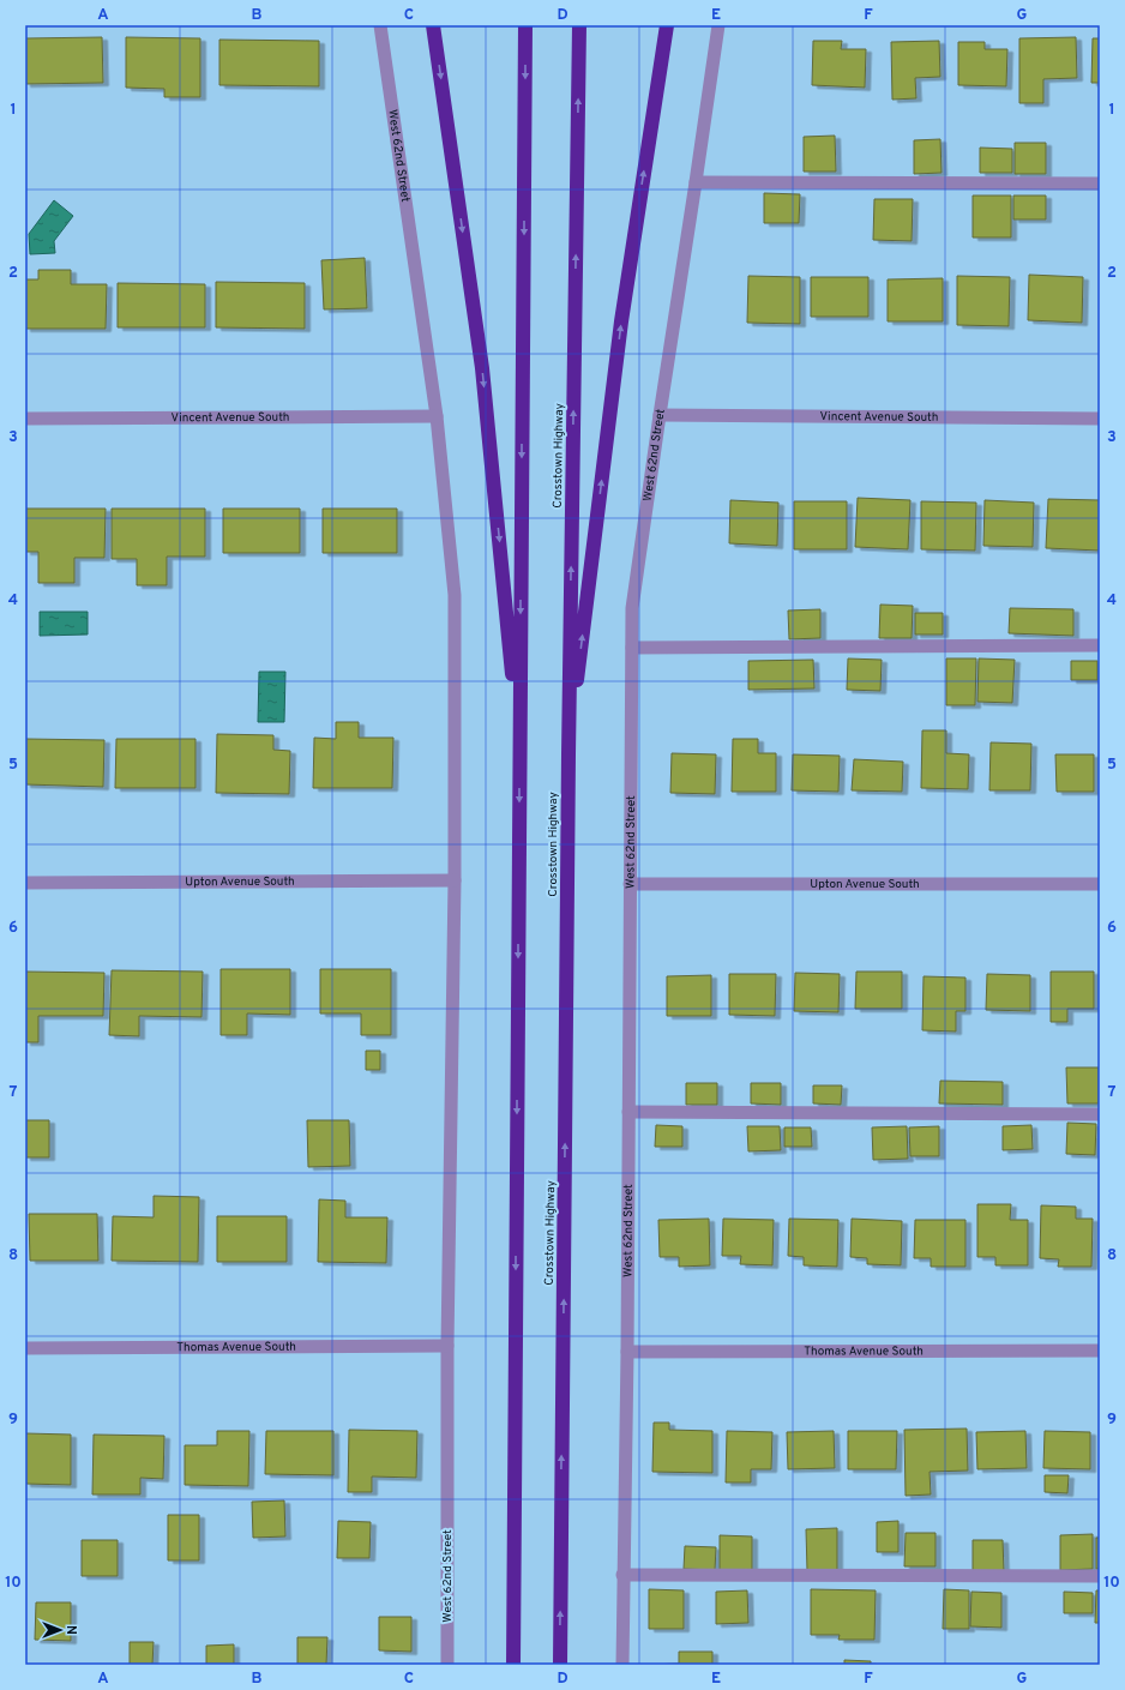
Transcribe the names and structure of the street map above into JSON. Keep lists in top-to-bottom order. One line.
{"streets":{"highway":["Crosstown Highway"],"street":["West 62nd Street","Vincent Avenue South","Upton Avenue South","Thomas Avenue South"]},"crossings":[["West 62nd Street","Vincent Avenue South"],["West 62nd Street","Upton Avenue South"],["West 62nd Street","Thomas Avenue South"]],"north":"right","grid":{"columns":["A","B","C","D","E","F","G"],"rows":["1","2","3","4","5","6","7","8","9","10"]}}
